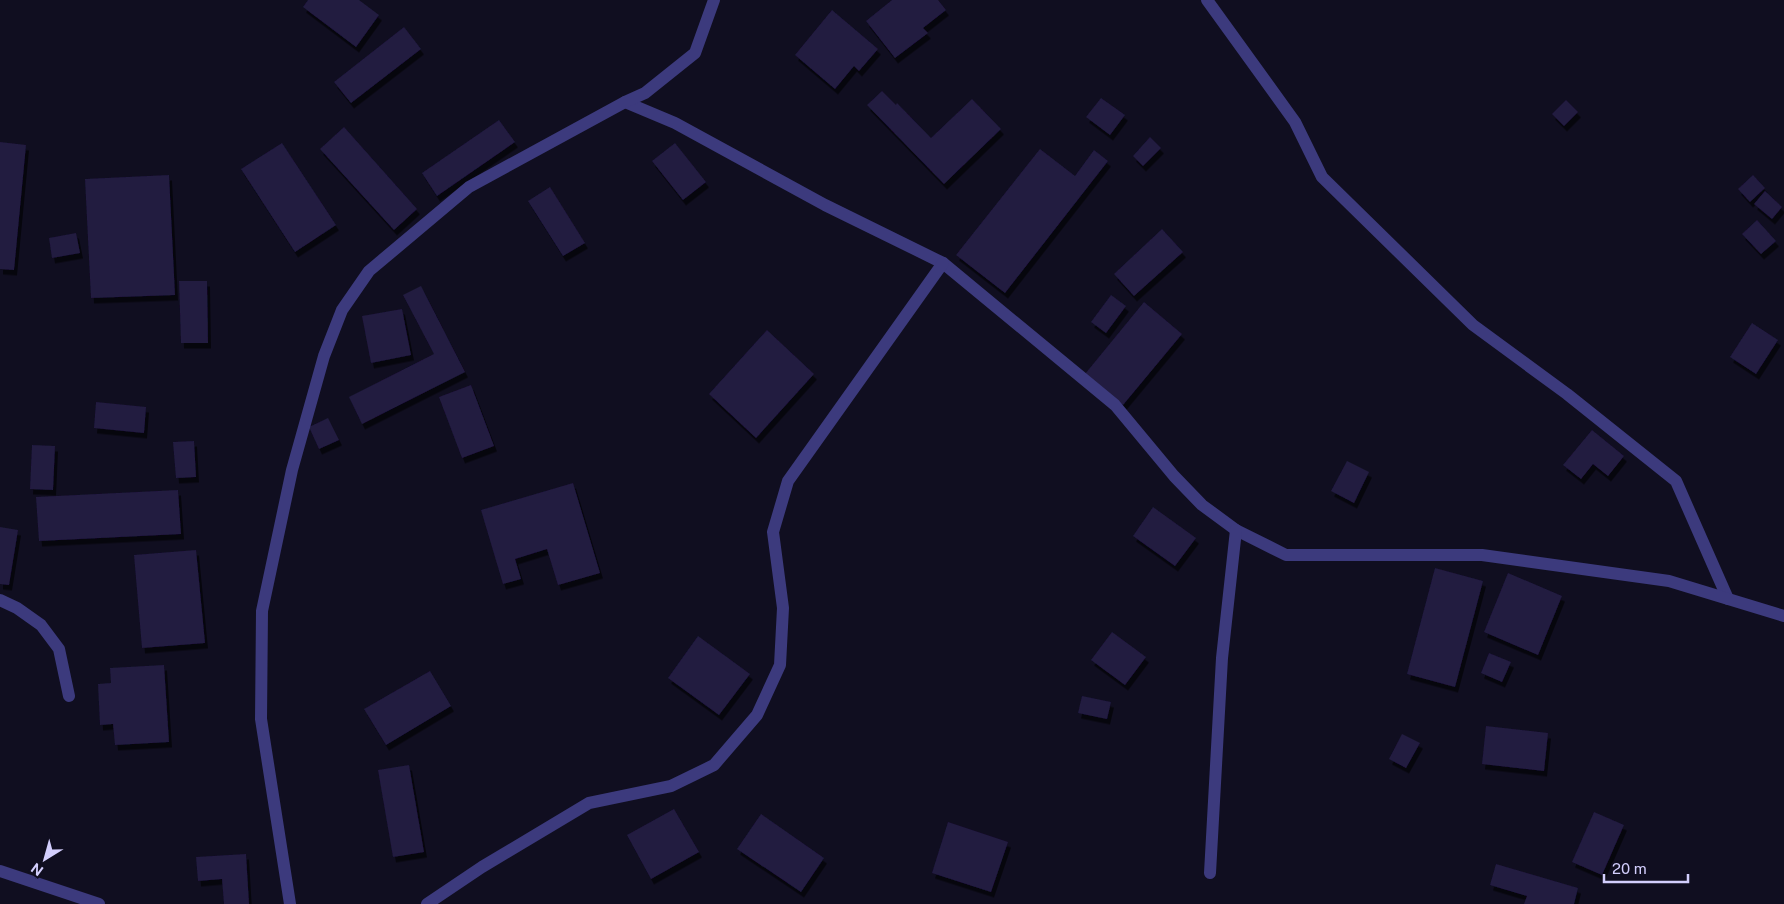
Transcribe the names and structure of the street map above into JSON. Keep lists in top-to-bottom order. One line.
{"scale_bar":"20 m","north":"bottom left"}
